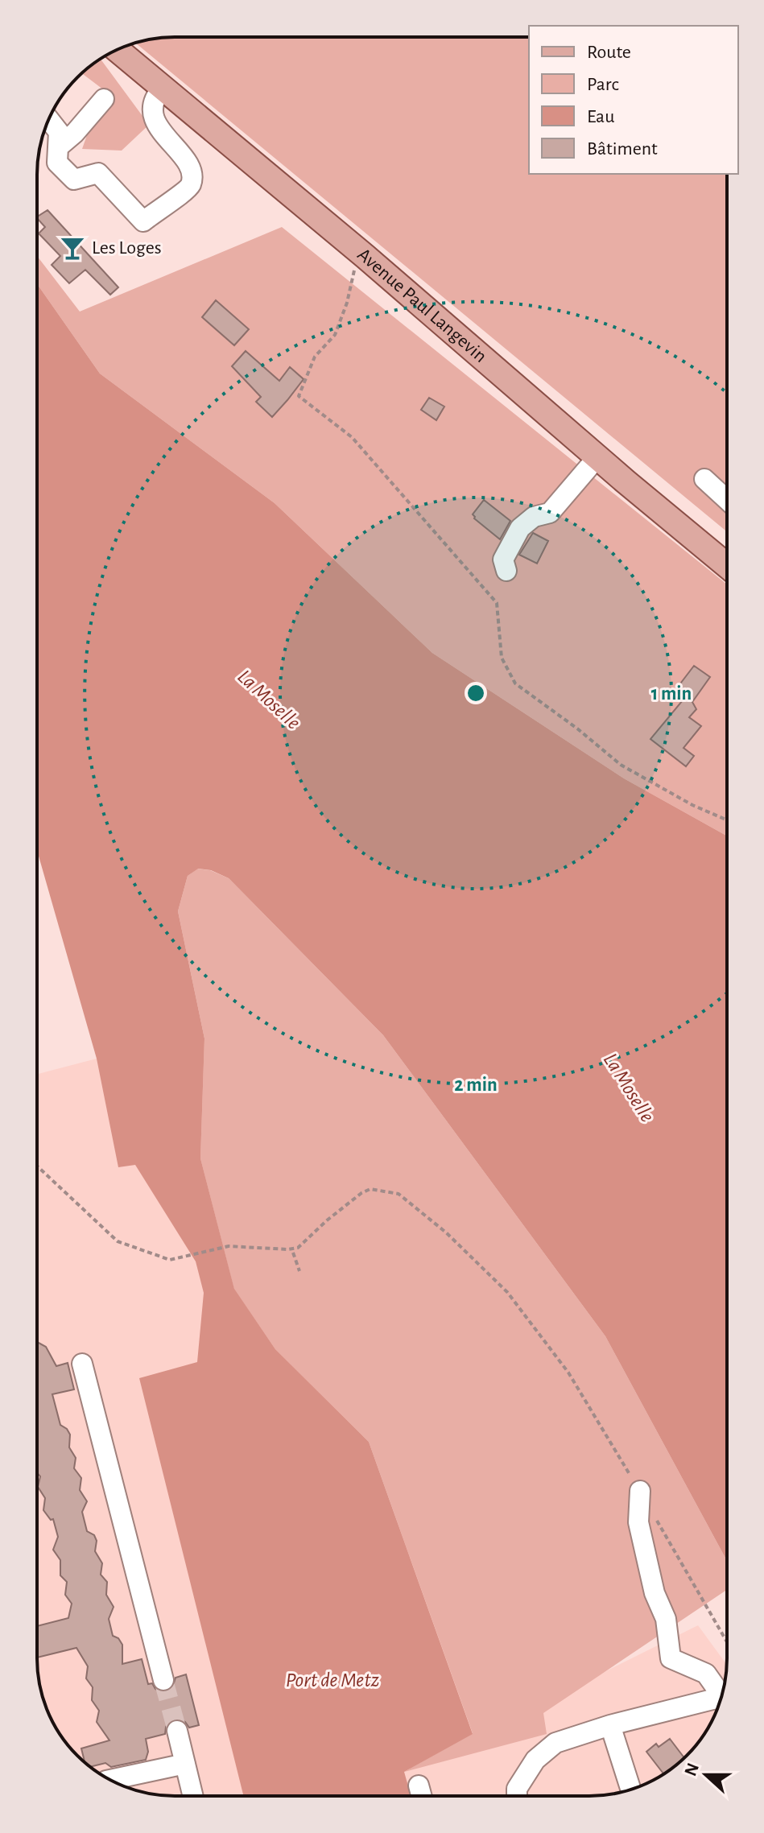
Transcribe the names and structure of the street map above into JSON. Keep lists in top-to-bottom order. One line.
{"streets":{"main road":["Avenue Paul Langevin"]},"water":["La Moselle","Port de Metz"],"places":{"bar":["Les Loges"]},"legend":["Route","Parc","Eau","Bâtiment"],"north":"left","rings":["1 min","2 min"]}
